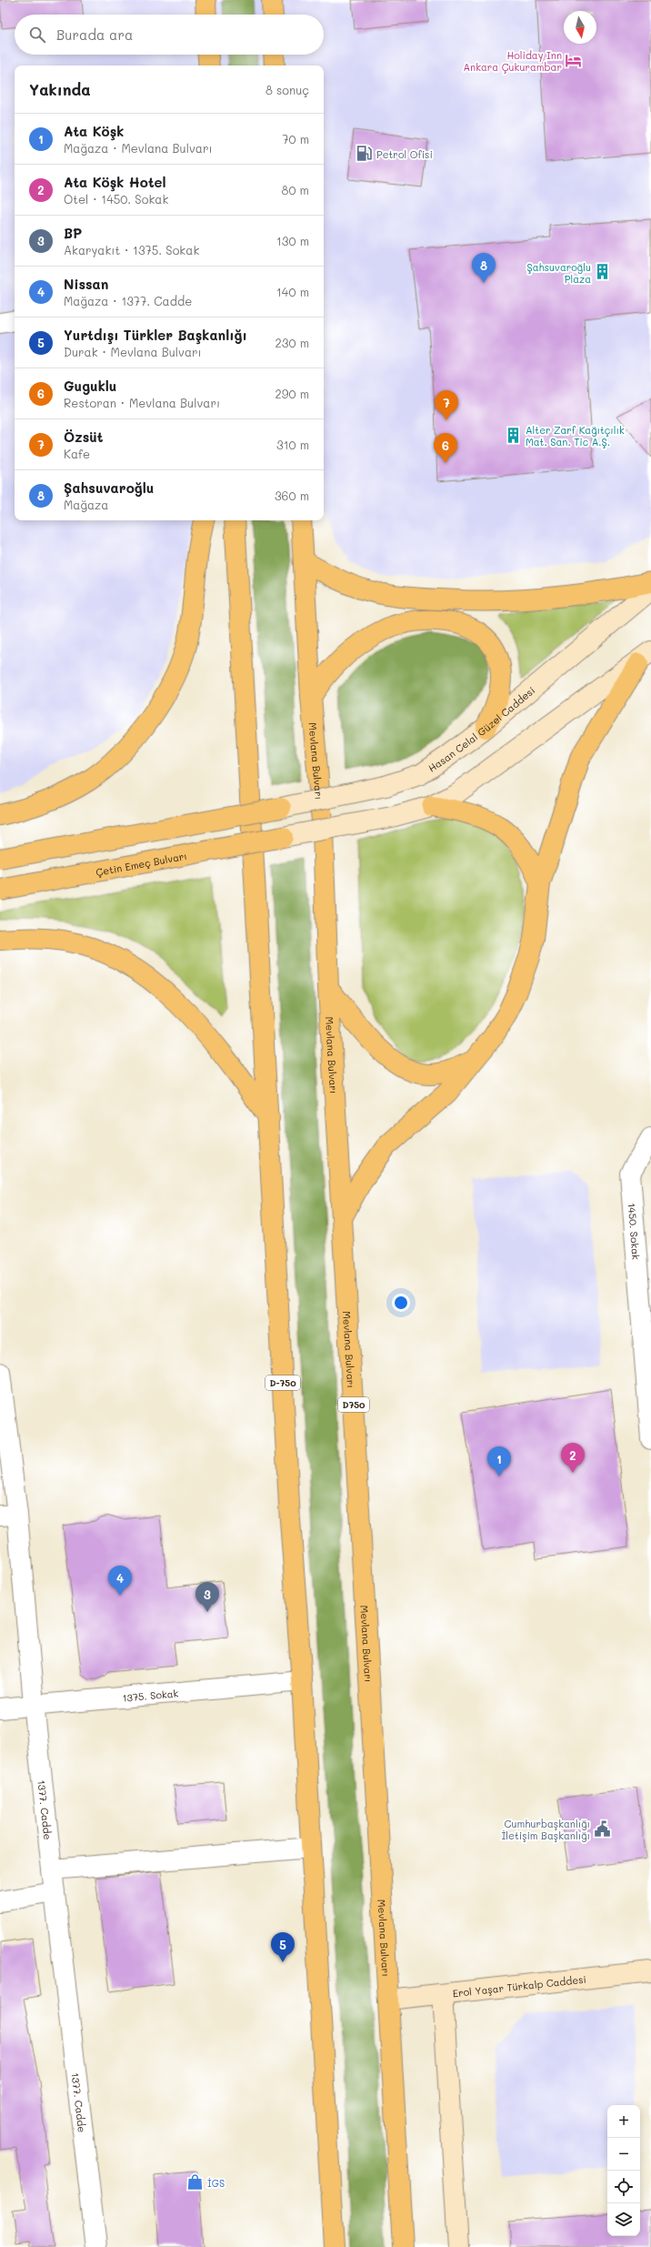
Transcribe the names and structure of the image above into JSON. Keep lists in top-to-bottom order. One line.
{"streets":{"main road":["Hasan Celal Güzel Caddesi","Mevlana Bulvarı","Çetin Emeç Bulvarı","D-750","D750","Erol Yaşar Türkalp Caddesi"],"street":["1450. Sokak","1375. Sokak","1377. Cadde"]},"crossings":[["Mevlana Bulvarı","Erol Yaşar Türkalp Caddesi"],["D-750","1375. Sokak"],["1375. Sokak","1377. Cadde"]],"places":{"hotel":["Holiday Inn Ankara Çukurambar"],"fuel station":["Petrol Ofisi"],"building":["Şahsuvaroğlu Plaza","Alter Zarf Kağıtçılık Mat. San. Tic A.Ş."],"public building":["Cumhurbaşkanlığı İletişim Başkanlığı"],"shop":["İGS"]},"north":"bottom","page":{"search":"Burada ara","heading":["Yakında","8 sonuç"],"list":[{"mark":"1","name":"Ata Köşk","note":"Mağaza · Mevlana Bulvarı","value":"70 m"},{"mark":"2","name":"Ata Köşk Hotel","note":"Otel · 1450. Sokak","value":"80 m"},{"mark":"3","name":"BP","note":"Akaryakıt · 1375. Sokak","value":"130 m"},{"mark":"4","name":"Nissan","note":"Mağaza · 1377. Cadde","value":"140 m"},{"mark":"5","name":"Yurtdışı Türkler Başkanlığı","note":"Durak · Mevlana Bulvarı","value":"230 m"},{"mark":"6","name":"Guguklu","note":"Restoran · Mevlana Bulvarı","value":"290 m"},{"mark":"7","name":"Özsüt","note":"Kafe","value":"310 m"},{"mark":"8","name":"Şahsuvaroğlu","note":"Mağaza","value":"360 m"}],"pins":["8","7","6","2","1","4","3","5"],"map_buttons":["+","−"]}}
